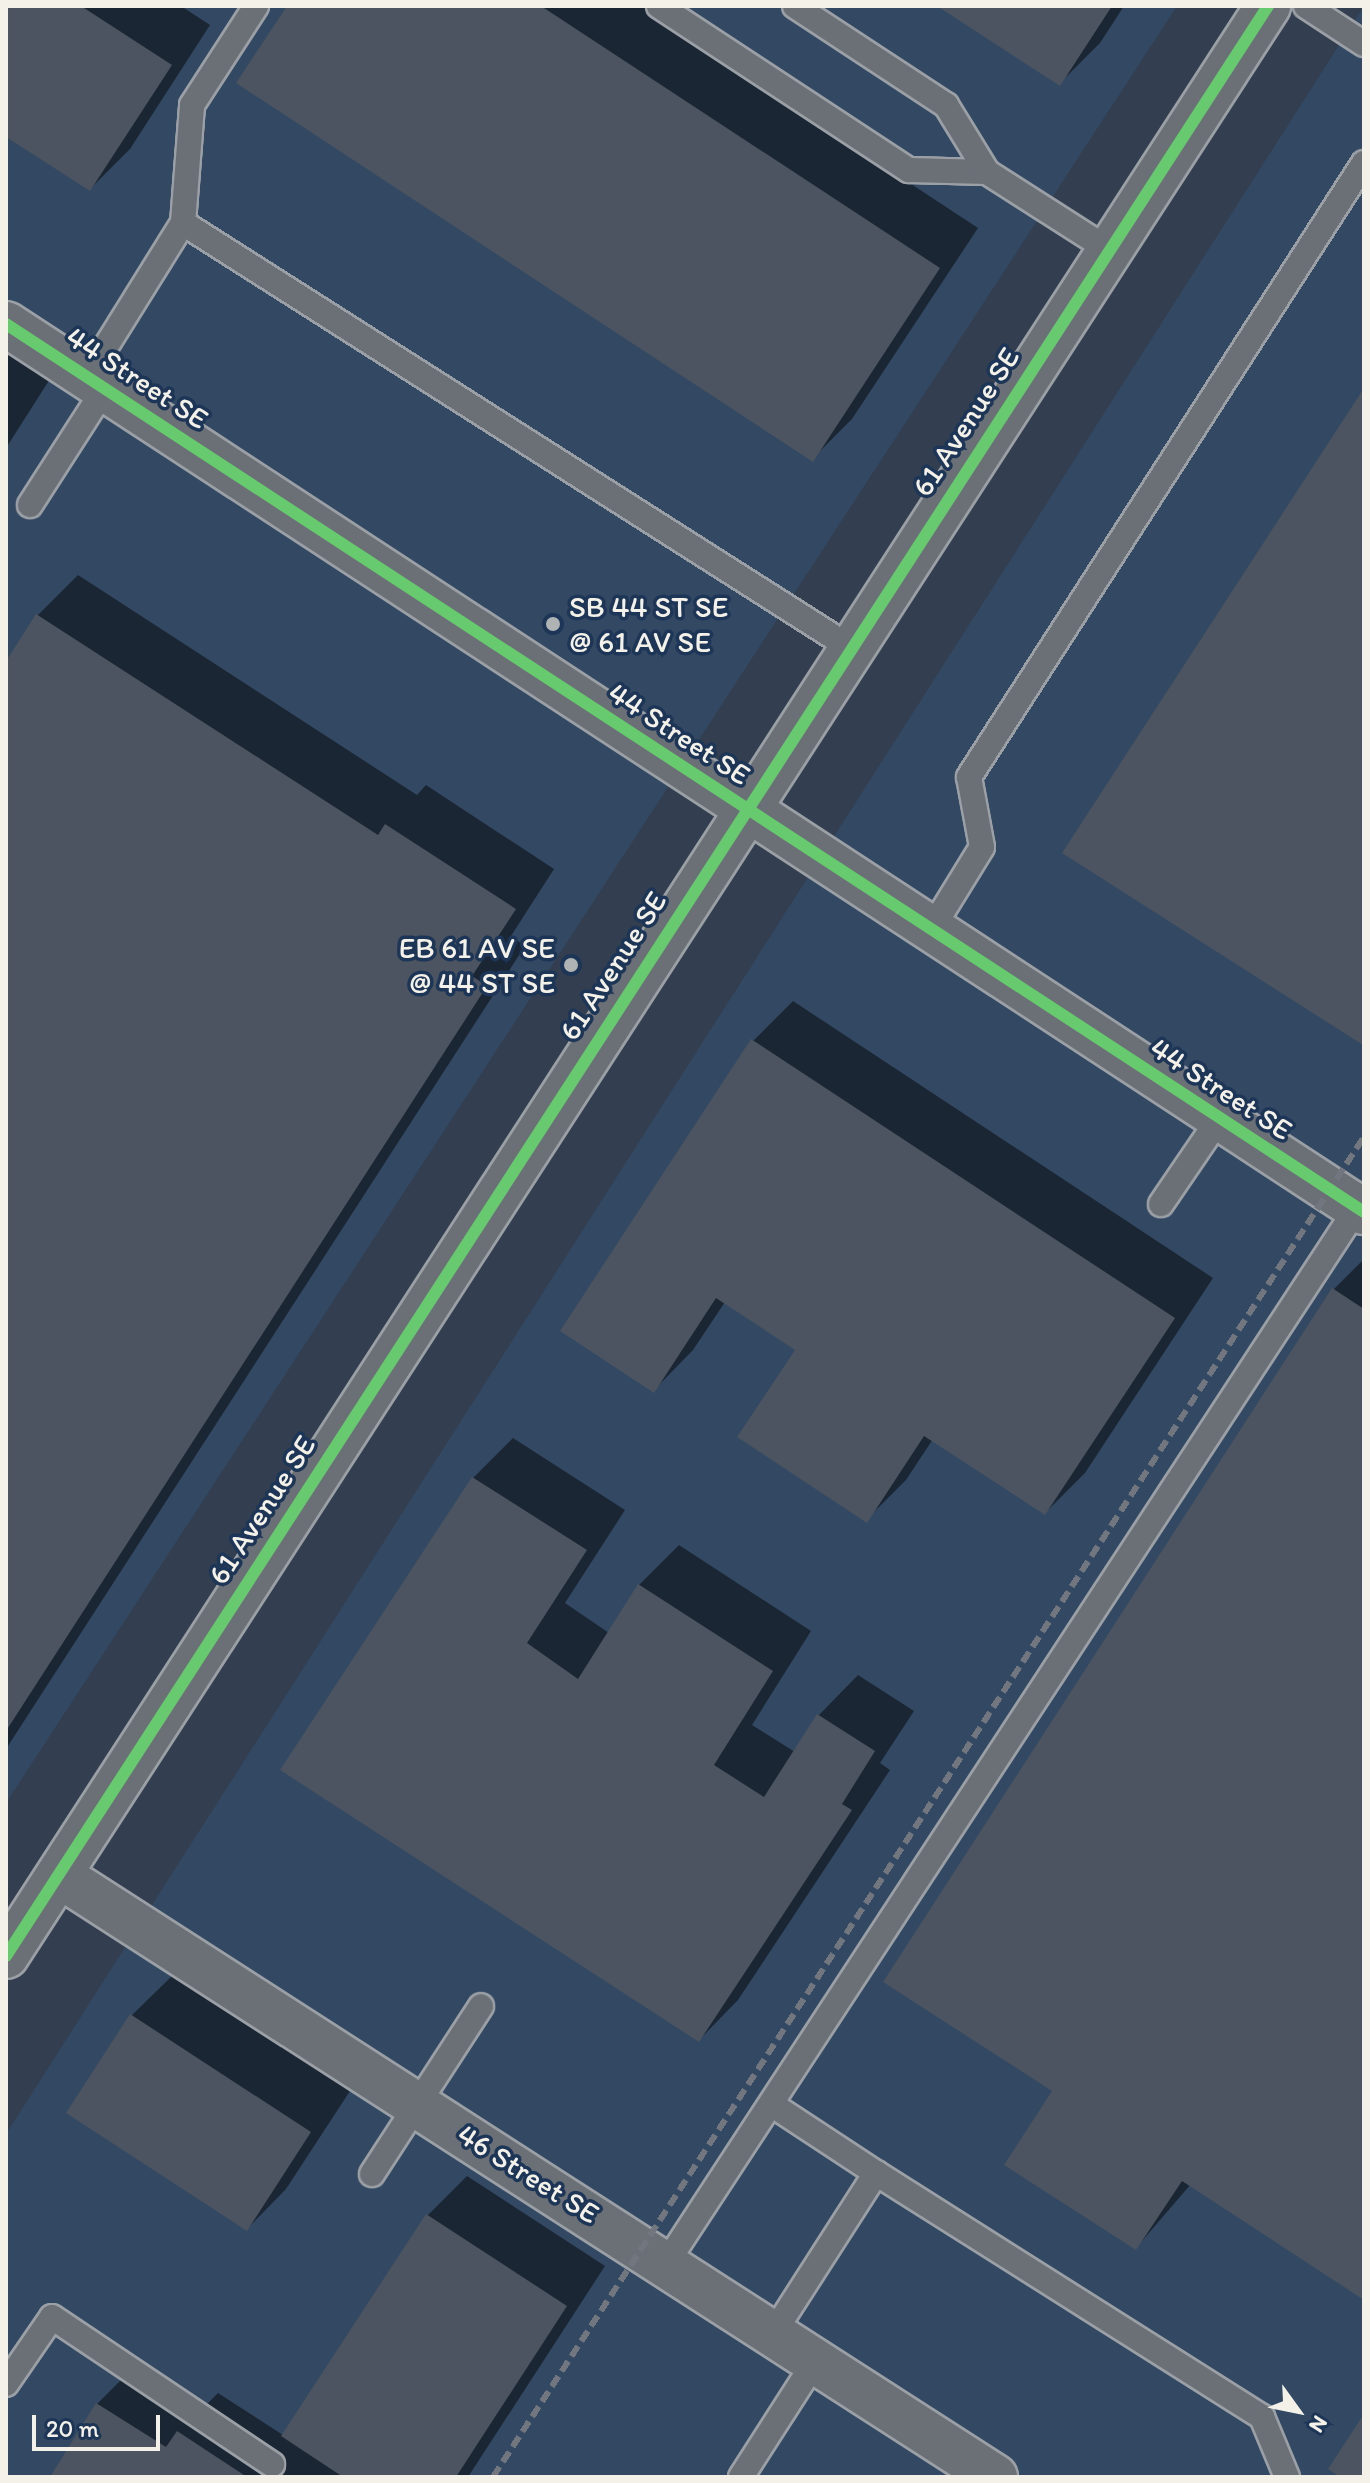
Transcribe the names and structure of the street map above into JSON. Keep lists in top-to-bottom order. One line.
{"streets":{"street":["44 Street SE","61 Avenue SE","46 Street SE"]},"crossings":[["44 Street SE","61 Avenue SE"],["61 Avenue SE","46 Street SE"]],"places":["SB 44 ST SE @ 61 AV SE","EB 61 AV SE @ 44 ST SE"],"scale_bar":"20 m","north":"bottom right"}
